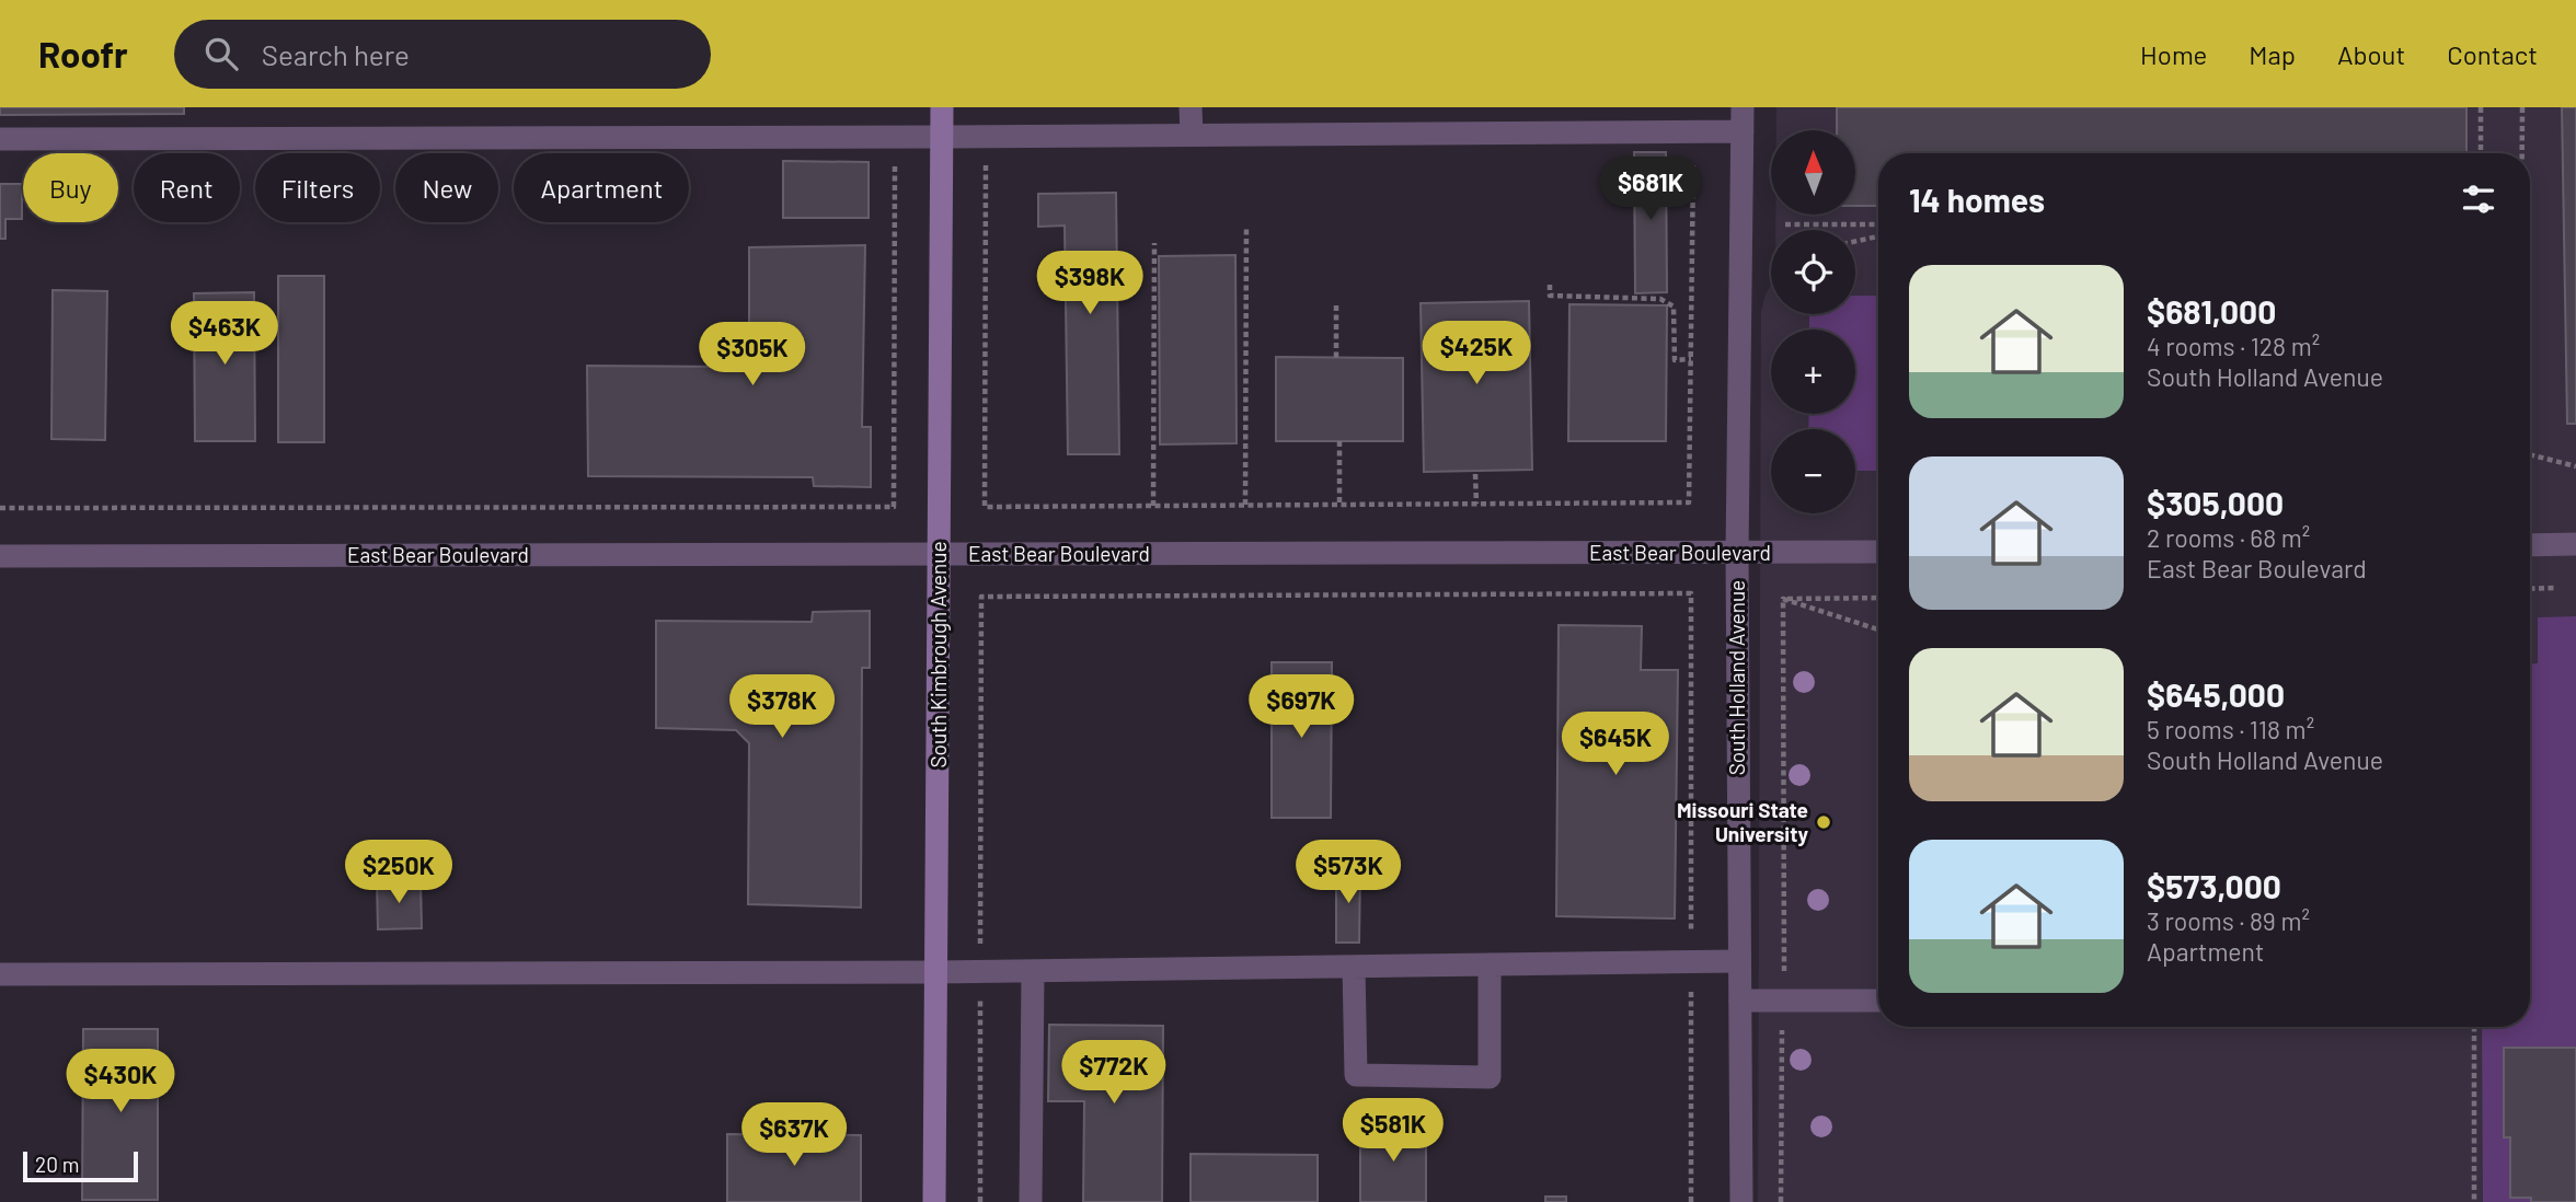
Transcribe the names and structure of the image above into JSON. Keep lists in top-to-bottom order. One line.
{"streets":{"main road":["South Kimbrough Avenue"],"street":["East Bear Boulevard","South Holland Avenue"]},"crossings":[["East Bear Boulevard","South Kimbrough Avenue"],["East Bear Boulevard","South Holland Avenue"]],"places":["Missouri State University"],"scale_bar":"20 m","north":"top","page":{"header":"Roofr","search":"Search here","nav":["Home","Map","About","Contact"],"map_buttons":["+","−"],"chip":["Buy","Rent","Filters","New","Apartment"],"heading":"14 homes","price":["$681K","$398K","$463K","$425K","$305K","$378K","$697K","$645K","$250K","$573K","$772K","$430K","$581K","$637K"],"list":[{"name":"$681,000","note":"4 rooms · 128 m² · South Holland Avenue"},{"name":"$305,000","note":"2 rooms · 68 m² · East Bear Boulevard"},{"name":"$645,000","note":"5 rooms · 118 m² · South Holland Avenue"},{"name":"$573,000","note":"3 rooms · 89 m² · Apartment"}],"scale":"20 m"}}
